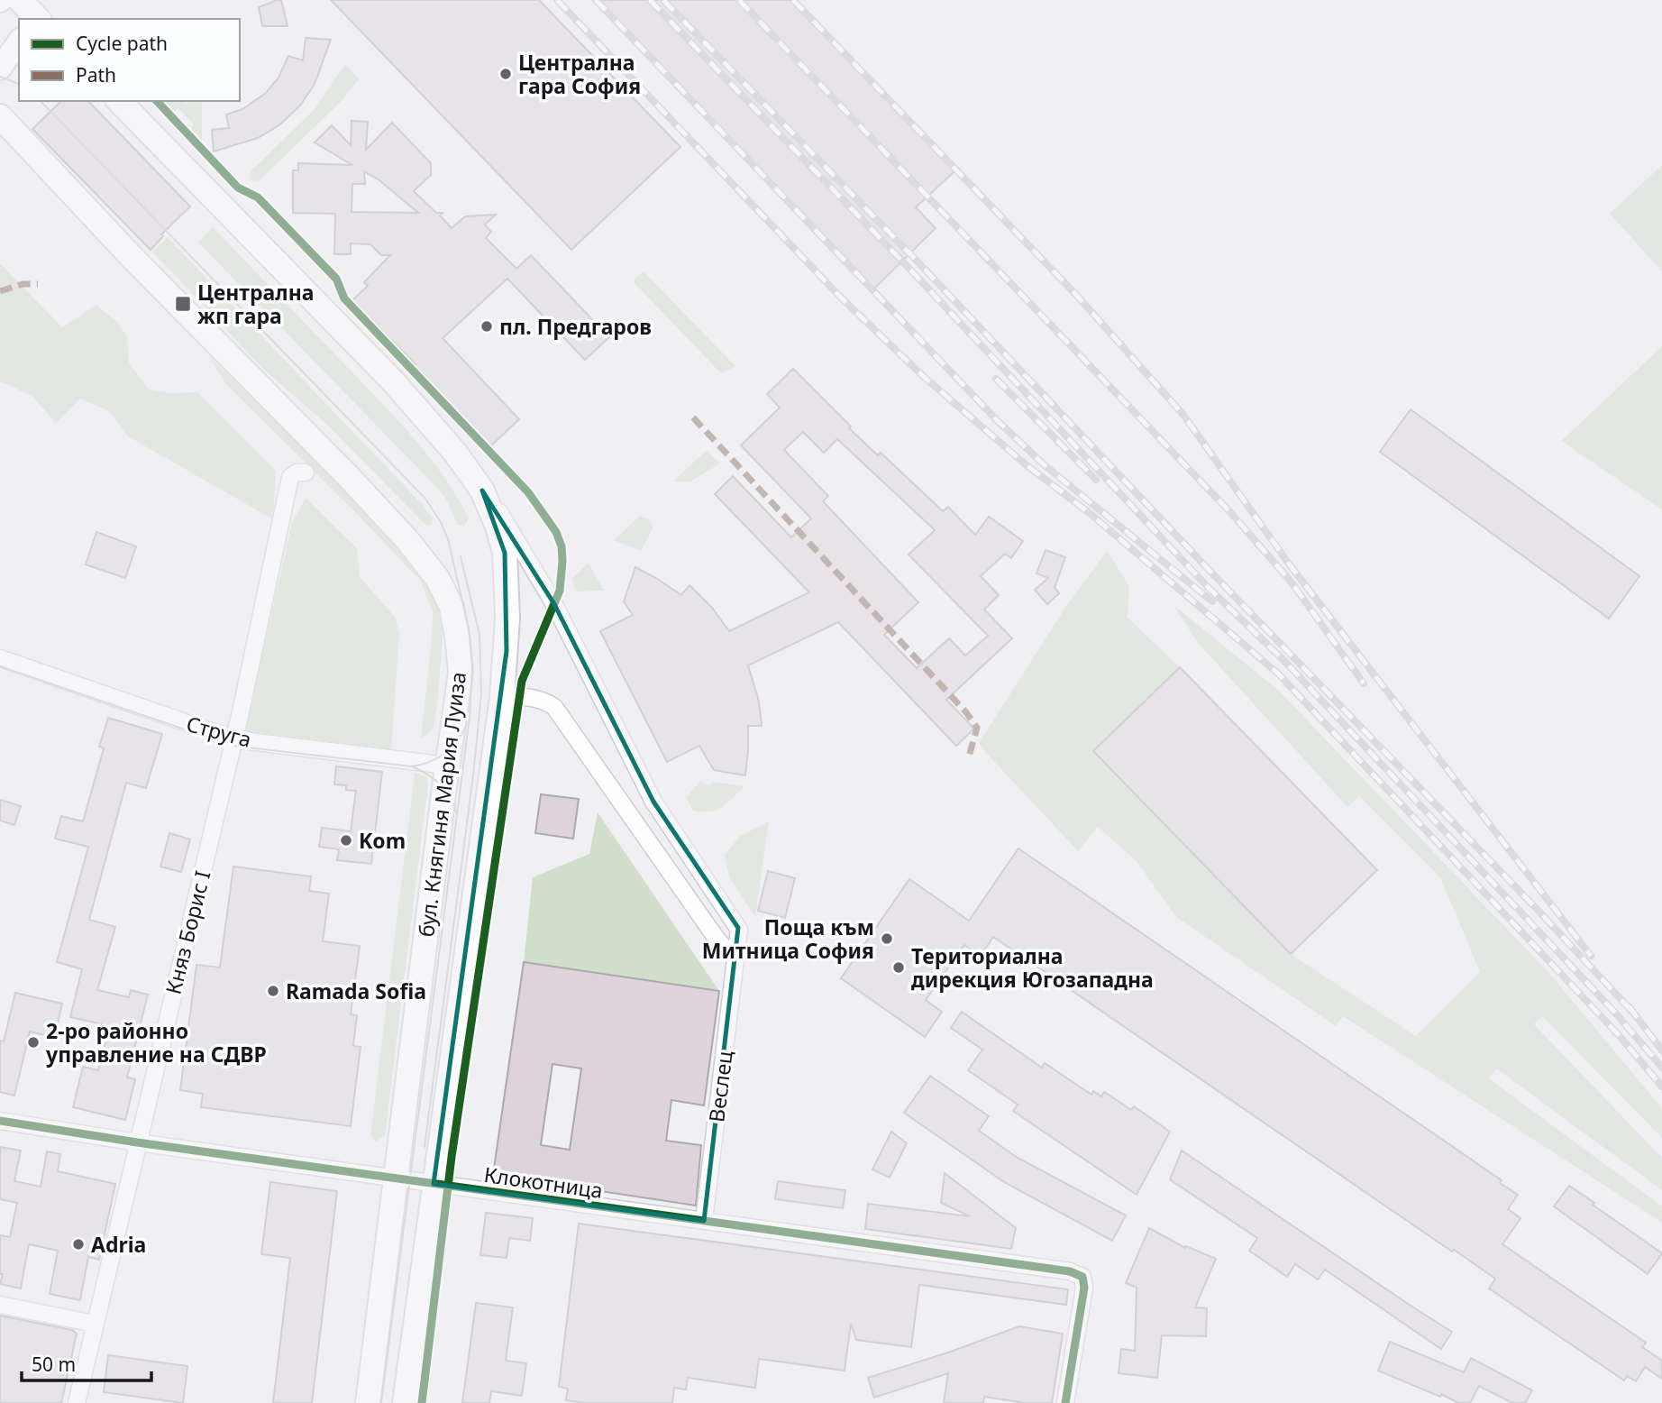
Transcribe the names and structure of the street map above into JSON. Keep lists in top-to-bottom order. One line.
{"streets":{"main road":["бул. Княгиня Мария Луиза"],"street":["Струга","Княз Борис I","Веслец","Клокотница"]},"crossings":[["Струга","бул. Княгиня Мария Луиза"],["Струга","Княз Борис I"],["бул. Княгиня Мария Луиза","Веслец"],["бул. Княгиня Мария Луиза","Клокотница"],["Княз Борис I","Клокотница"],["Веслец","Клокотница"]],"places":{"other":["Централна гара София","пл. Предгаров","Kom","Поща към Митница София","Териториална дирекция Югозападна","Ramada Sofia","2-ро районно управление на СДВР","Adria"],"transit":["Централна жп гара"]},"legend":["Cycle path","Path"],"scale_bar":"50 m"}
